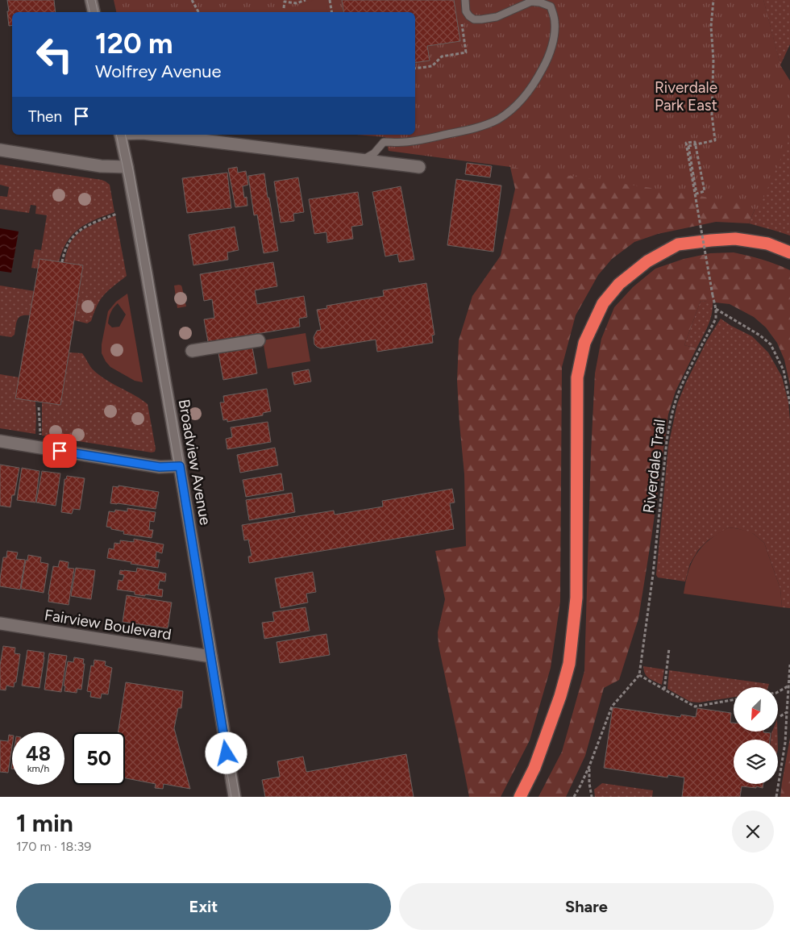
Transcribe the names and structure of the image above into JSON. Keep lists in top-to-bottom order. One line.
{"streets":{"street":["Broadview Avenue","Fairview Boulevard"],"path":["Riverdale Trail"]},"crossings":[["Broadview Avenue","Fairview Boulevard"]],"parks":["Riverdale Park East"],"north":"bottom left","page":{"turn":["120 m","Wolfrey Avenue"],"then":"Then","speed":"48 km/h","limit":"50","heading":["1 min","170 m · 18:39"],"buttons":["Exit","Share"]}}
